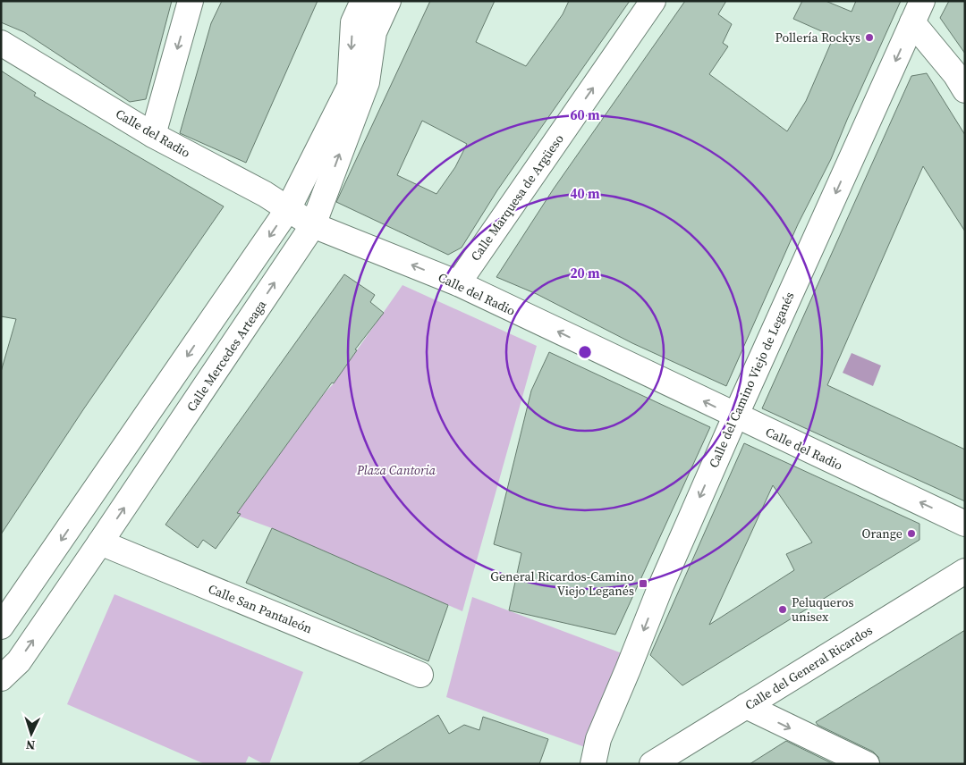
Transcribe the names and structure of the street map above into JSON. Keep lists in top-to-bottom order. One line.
{"streets":{"street":["Calle del Radio","Calle Marquesa de Argüeso","Calle Mercedes Arteaga","Calle del Camino Viejo de Leganés","Calle San Pantaleón","Calle del General Ricardos"]},"crossings":[["Calle del Radio","Calle Marquesa de Argüeso"],["Calle del Radio","Calle Mercedes Arteaga"],["Calle del Radio","Calle del Camino Viejo de Leganés"],["Calle Mercedes Arteaga","Calle San Pantaleón"]],"one_way":["Calle del Radio","Calle del Camino Viejo de Leganés"],"parks":["Plaza Cantoria"],"places":{"other":["Pollería Rockys","Orange","Peluqueros unisex"],"transit":["General Ricardos-Camino Viejo Leganés"]},"north":"bottom","rings":["60 m","40 m","20 m"]}
